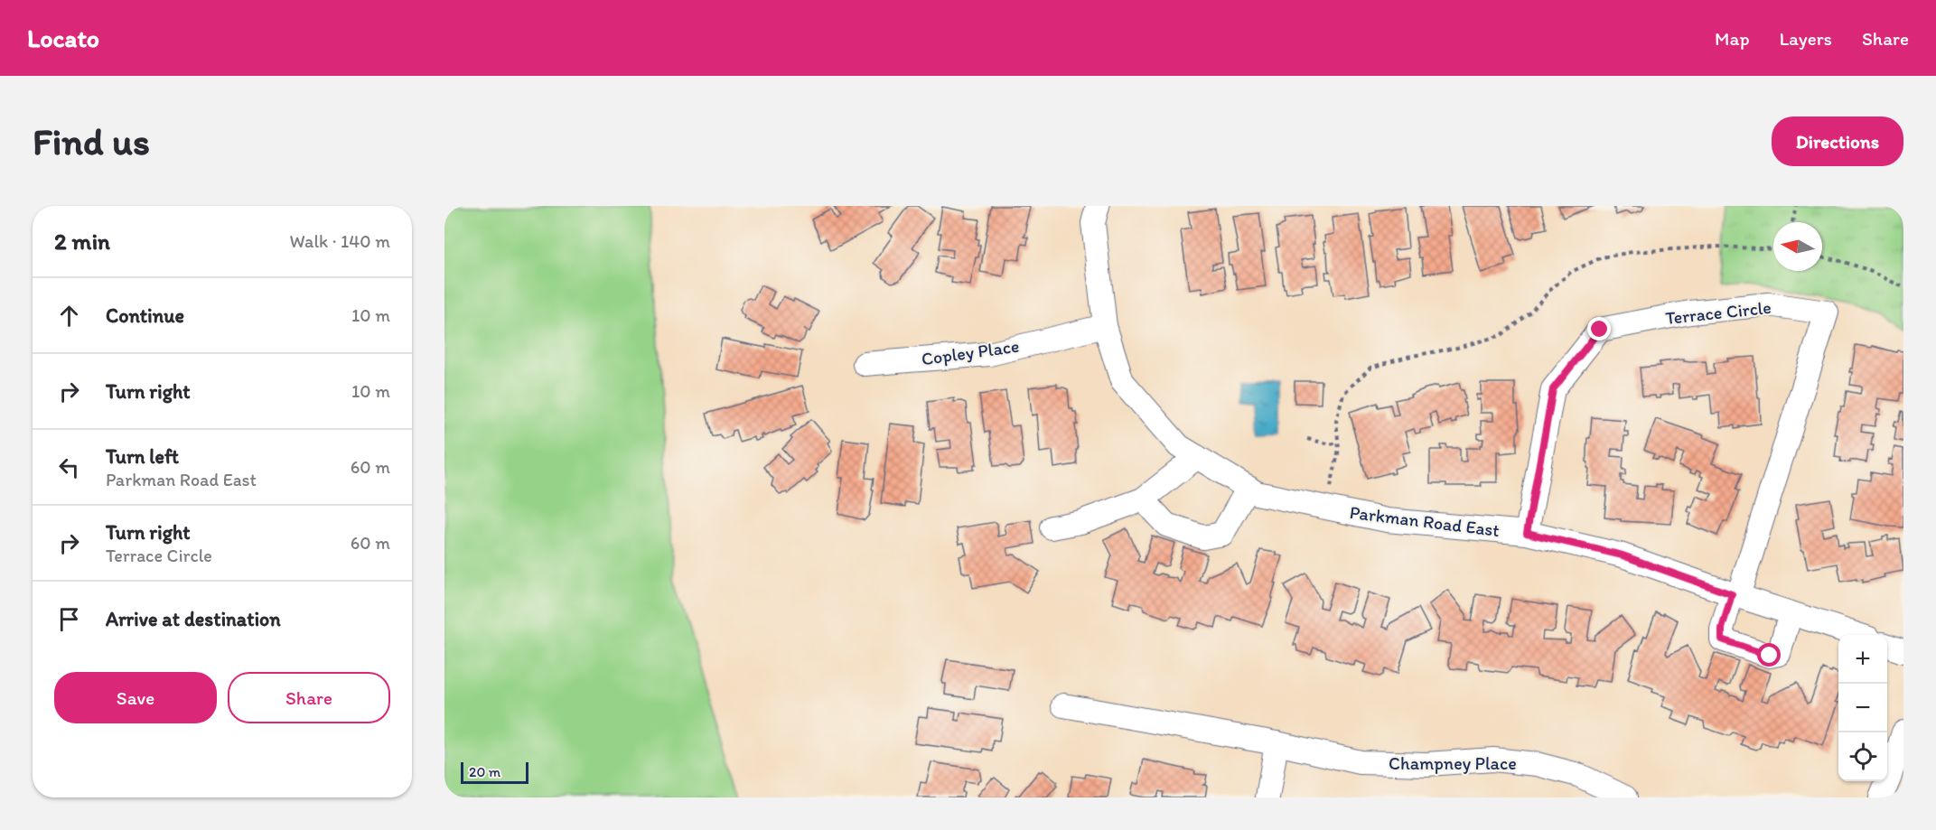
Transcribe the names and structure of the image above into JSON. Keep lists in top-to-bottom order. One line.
{"streets":{"street":["Terrace Circle","Copley Place","Parkman Road East","Champney Place"]},"crossings":[["Terrace Circle","Parkman Road East"],["Copley Place","Parkman Road East"]],"scale_bar":"20 m","north":"left","page":{"header":"Locato","nav":["Map","Layers","Share"],"buttons":["Directions",["Save","Share"]],"title":"Find us","heading":["2 min","Walk · 140 m"],"list":[["Continue","10 m"],["Turn right","10 m"],["Turn left","Parkman Road East","60 m"],["Turn right","Terrace Circle","60 m"],"Arrive at destination"],"map_buttons":["+","−"],"scale":"20 m"}}
